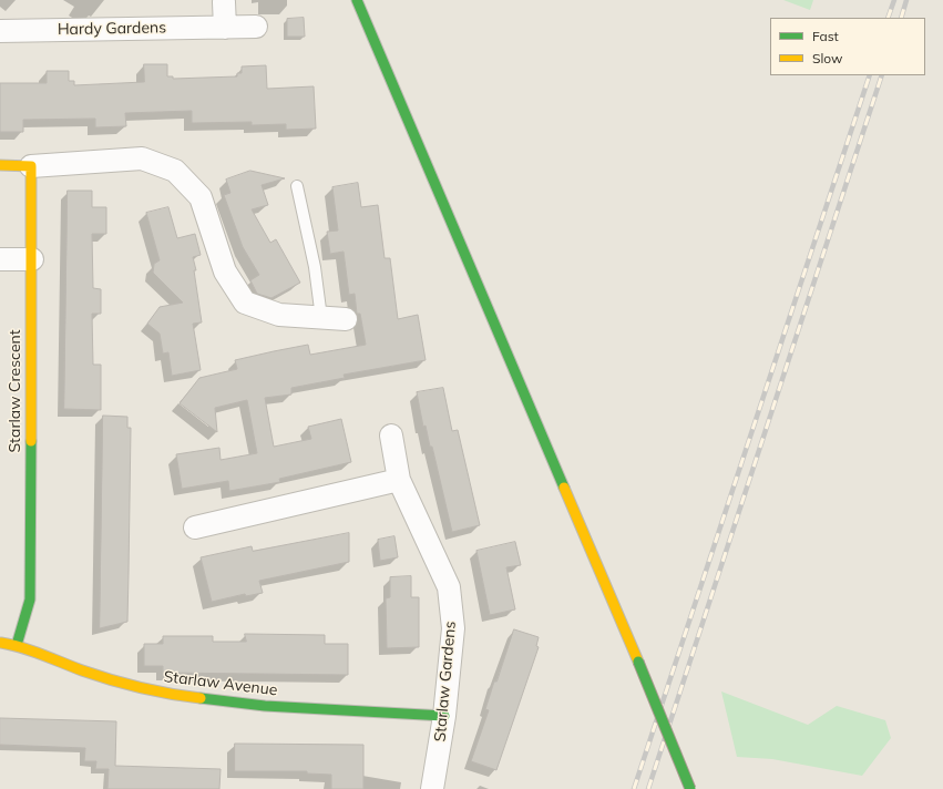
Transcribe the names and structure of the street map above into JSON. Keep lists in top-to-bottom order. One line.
{"streets":{"street":["Hardy Gardens","Starlaw Crescent","Starlaw Gardens","Starlaw Avenue"]},"crossings":[["Starlaw Crescent","Starlaw Avenue"],["Starlaw Gardens","Starlaw Avenue"]],"legend":["Fast","Slow"]}
